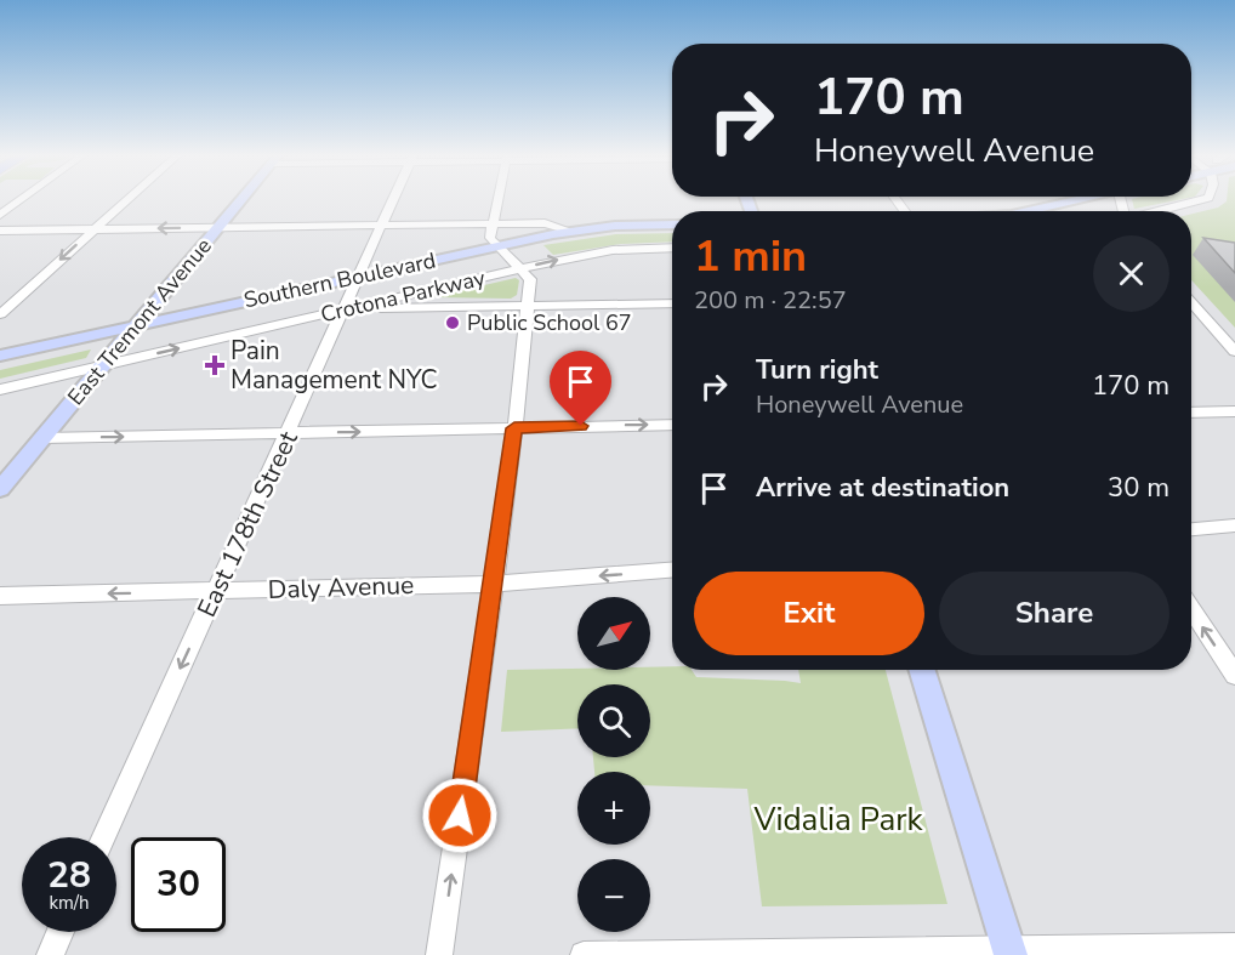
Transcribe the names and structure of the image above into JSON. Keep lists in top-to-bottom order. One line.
{"streets":{"main road":["Southern Boulevard","East Tremont Avenue"],"street":["Crotona Parkway","East 178th Street","Daly Avenue"]},"crossings":[["Southern Boulevard","East Tremont Avenue"],["Southern Boulevard","East 178th Street"],["Crotona Parkway","East Tremont Avenue"],["Crotona Parkway","East 178th Street"],["East 178th Street","Daly Avenue"]],"one_way":["East 178th Street","Daly Avenue"],"parks":["Vidalia Park"],"places":{"other":["Public School 67"],"health":["Pain Management NYC"]},"north":"top right","page":{"turn":["170 m","Honeywell Avenue"],"heading":["1 min","200 m · 22:57"],"list":[{"name":"Turn right","note":"Honeywell Avenue","value":"170 m"},{"name":"Arrive at destination","value":"30 m"}],"buttons":["Exit","Share"],"map_buttons":["+","−"],"speed":"28 km/h","limit":"30"}}
